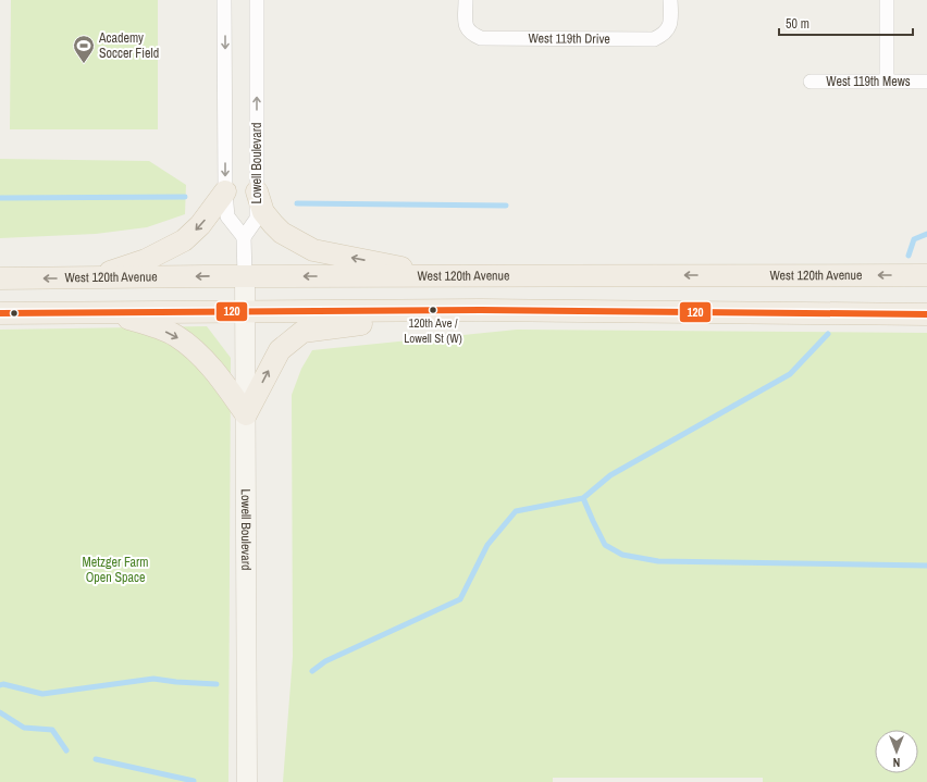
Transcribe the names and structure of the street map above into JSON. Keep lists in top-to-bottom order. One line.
{"streets":{"main road":["Lowell Boulevard","West 120th Avenue"],"street":["West 119th Drive","West 119th Mews"]},"crossings":[["Lowell Boulevard","West 120th Avenue"]],"parks":["Metzger Farm Open Space"],"places":{"sports":["Academy Soccer Field"],"other":["120th Ave / Lowell St (W)"]},"lines":["transit line 120"],"scale_bar":"50 m","north":"bottom"}
